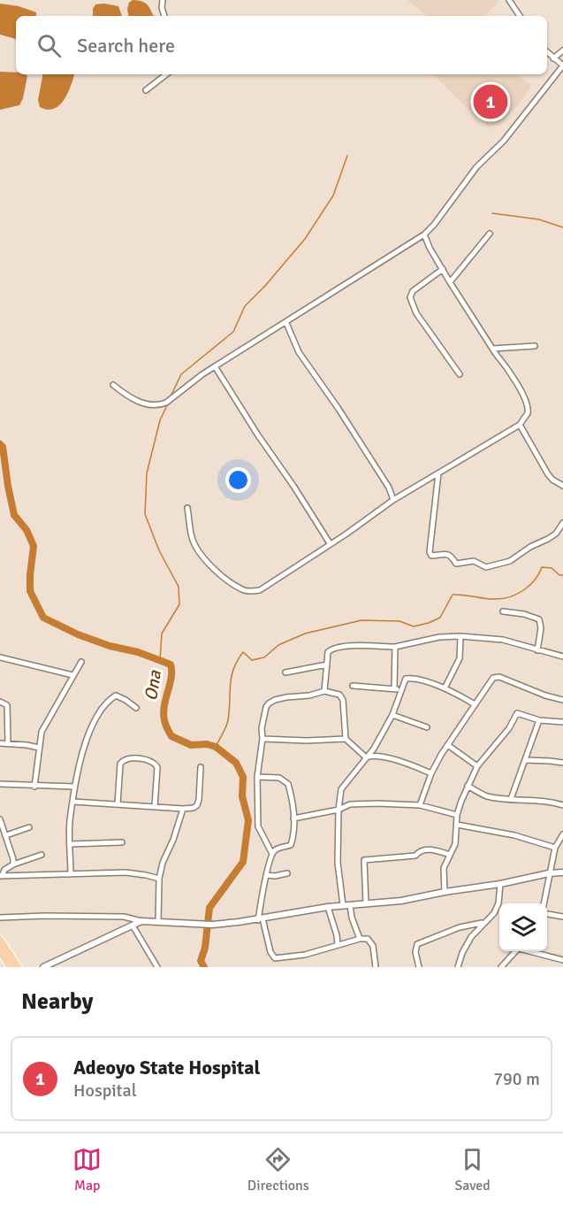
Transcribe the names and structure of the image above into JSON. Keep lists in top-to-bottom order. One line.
{"water":["Ona"],"page":{"search":"Search here","pins":"1","heading":"Nearby","list":[{"mark":"1","name":"Adeoyo State Hospital","note":"Hospital","value":"790 m"}],"nav":["Map","Directions","Saved"]}}
